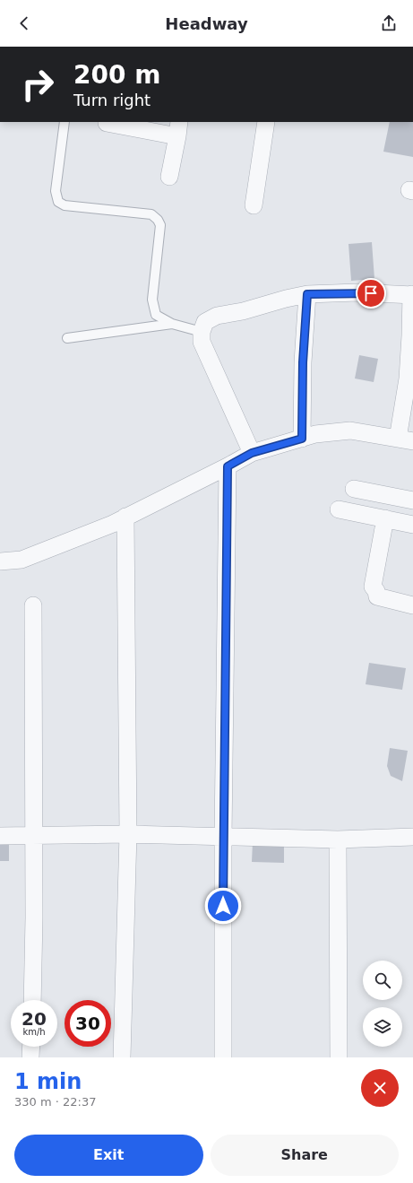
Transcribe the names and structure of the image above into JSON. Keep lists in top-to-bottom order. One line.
{"page":{"header":"Headway","turn":["200 m","Turn right"],"speed":"20 km/h","limit":"30","heading":["1 min","330 m · 22:37"],"buttons":["Exit","Share"]}}
